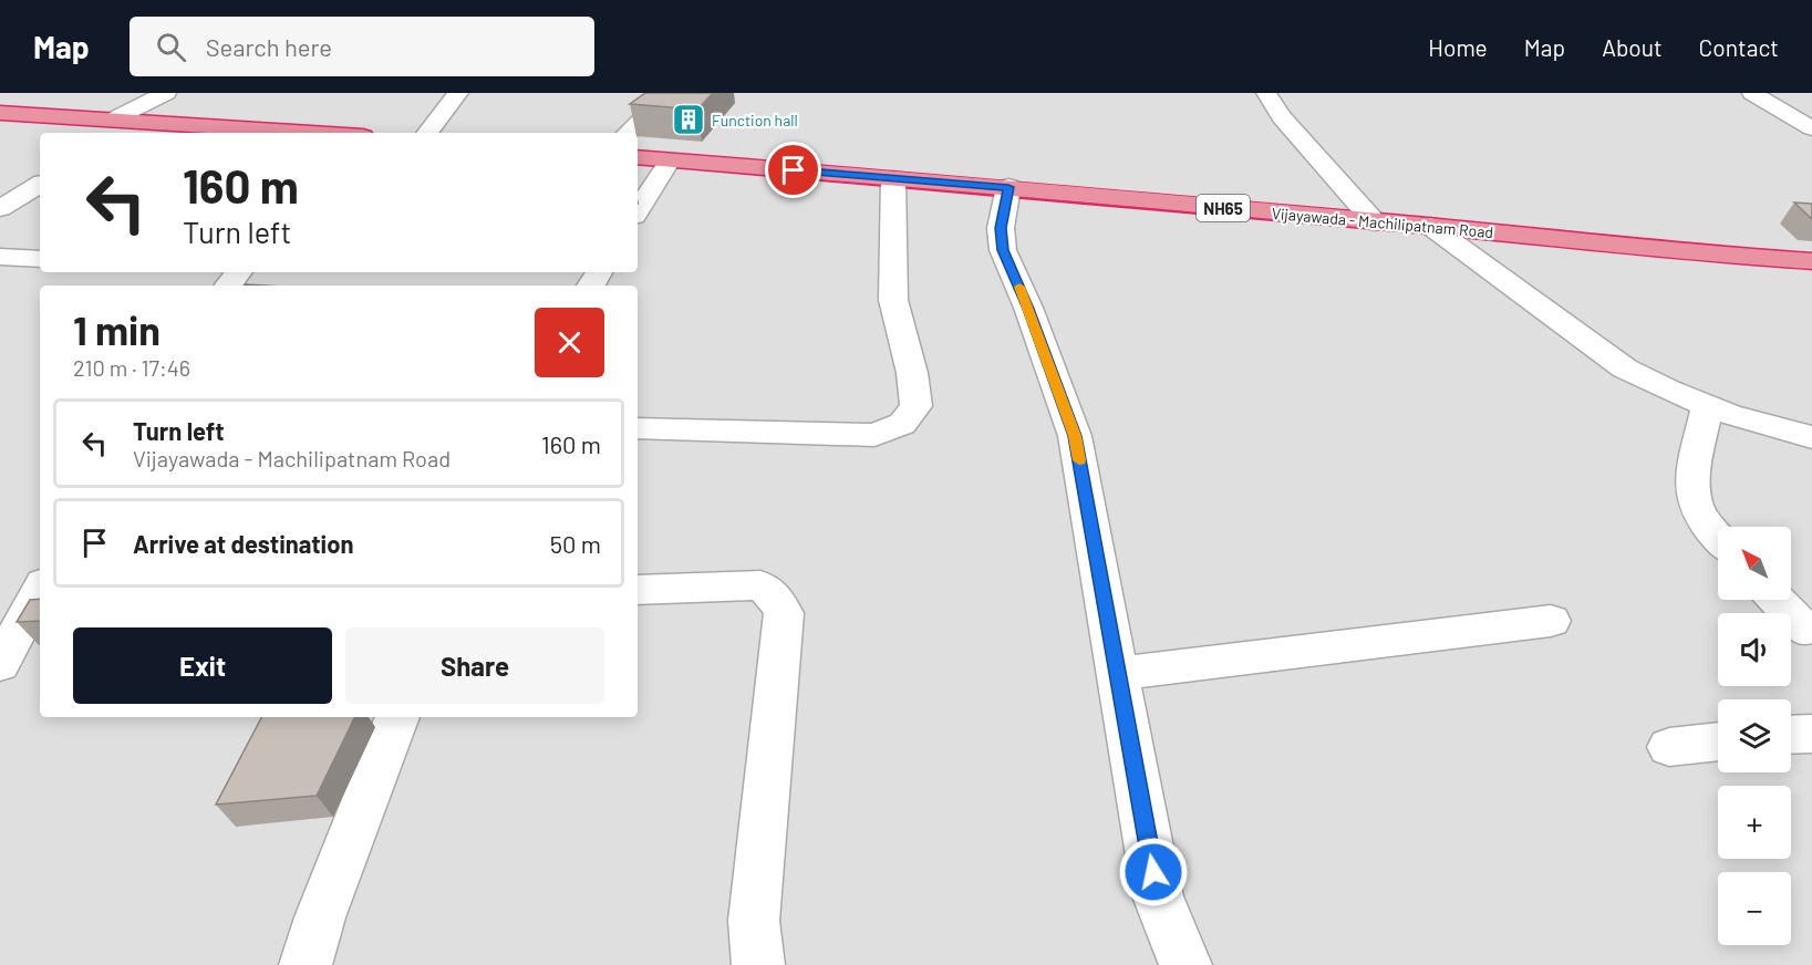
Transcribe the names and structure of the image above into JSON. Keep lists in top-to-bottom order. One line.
{"streets":{"highway":["NH65","Vijayawada - Machilipatnam Road"]},"places":{"building":["Function hall"]},"north":"top left","page":{"header":"Map","search":"Search here","nav":["Home","Map","About","Contact"],"turn":["160 m","Turn left"],"heading":["1 min","210 m · 17:46"],"list":[{"name":"Turn left","note":"Vijayawada - Machilipatnam Road","value":"160 m"},{"name":"Arrive at destination","value":"50 m"}],"map_buttons":["+","−"],"buttons":["Exit","Share"]}}
